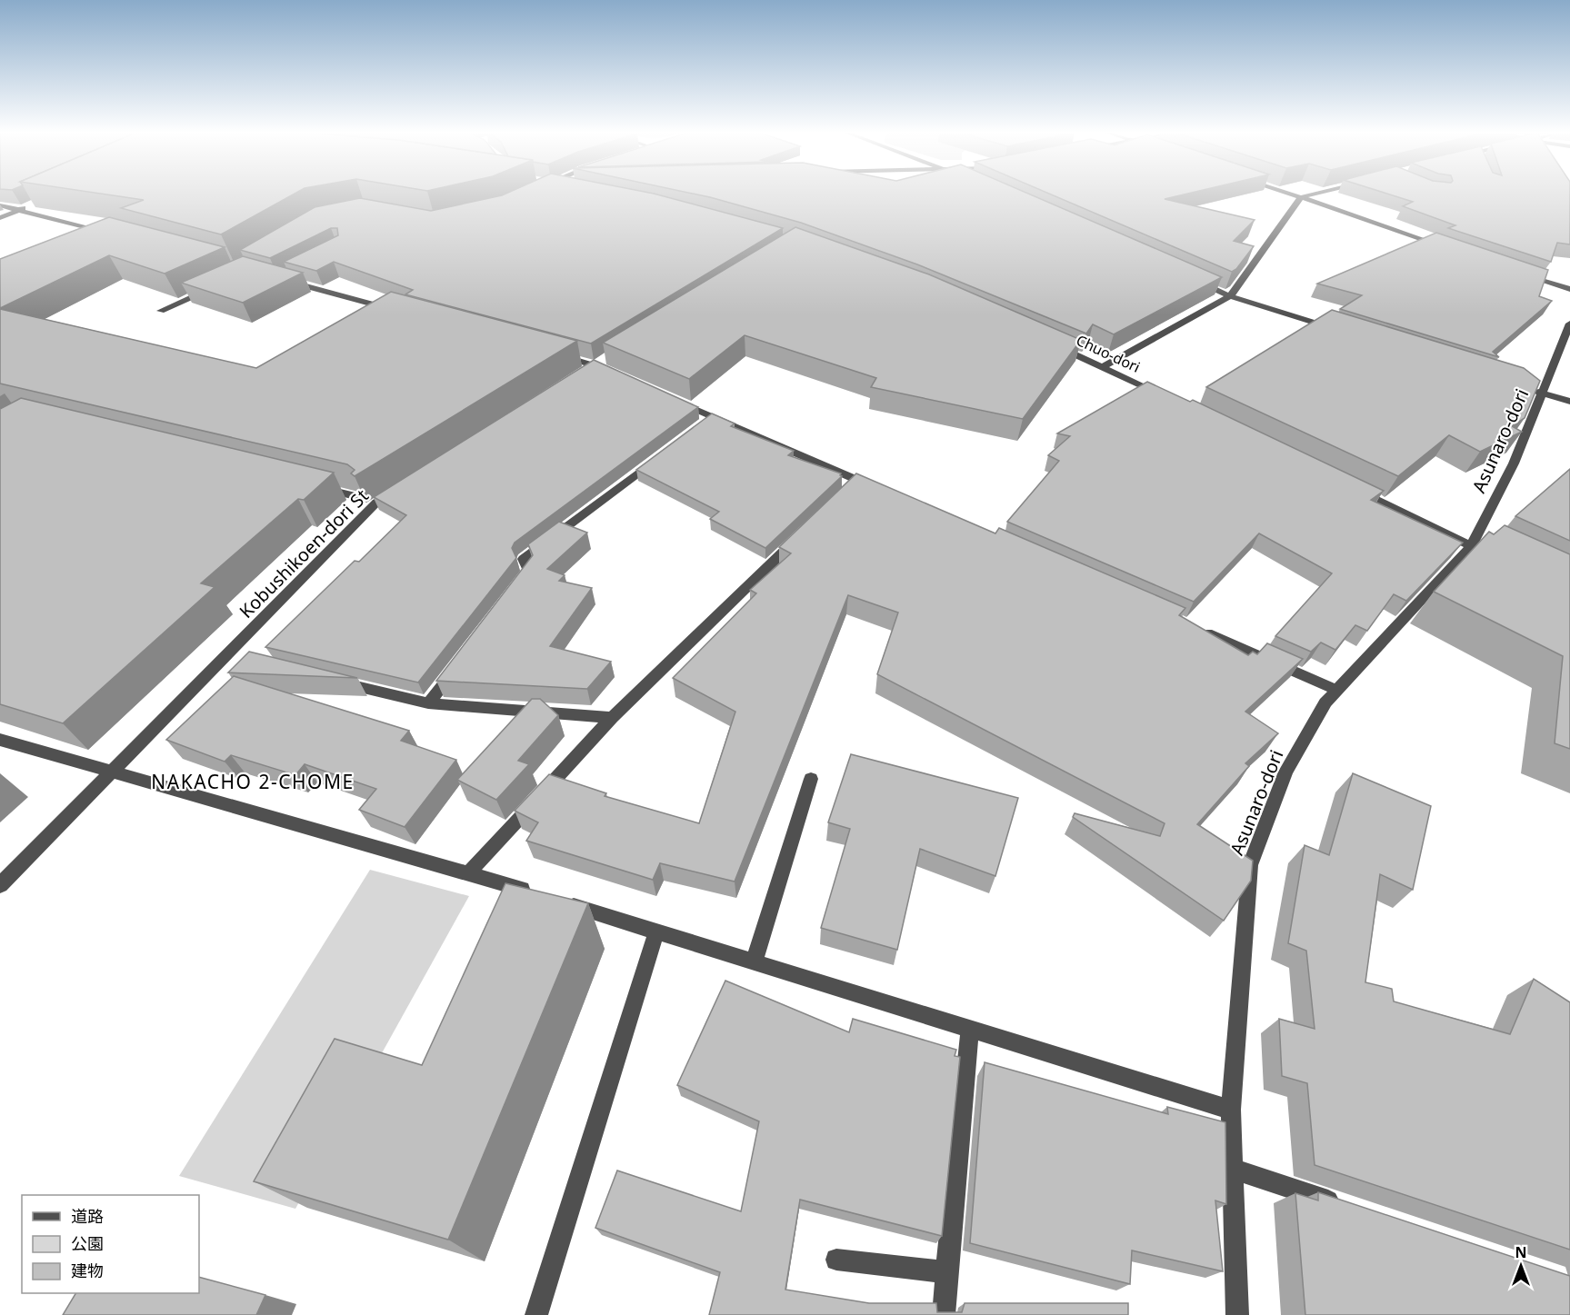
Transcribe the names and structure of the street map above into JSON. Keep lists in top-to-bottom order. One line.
{"streets":{"street":["Chuo-dori","Asunaro-dori","Kobushikoen-dori St"]},"districts":["NAKACHO 2-CHOME"],"legend":["道路","公園","建物"],"north":"top"}
